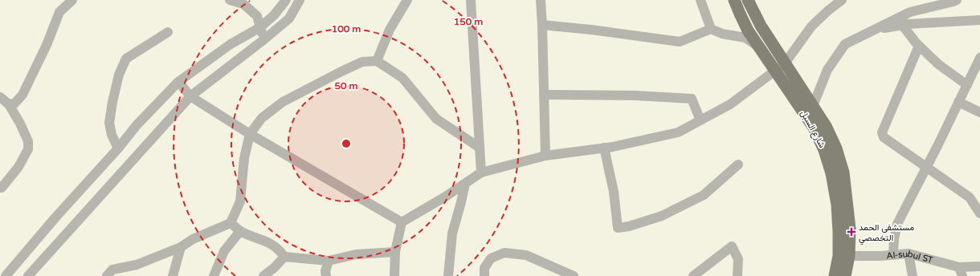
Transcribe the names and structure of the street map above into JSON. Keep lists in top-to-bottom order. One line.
{"streets":{"main road":["شارع السبل"],"street":["Al-subul ST"]},"crossings":[["شارع السبل","Al-subul ST"]],"places":{"health":["مستشفى الحمد التخصصي"]},"rings":["150 m","100 m","50 m"]}
